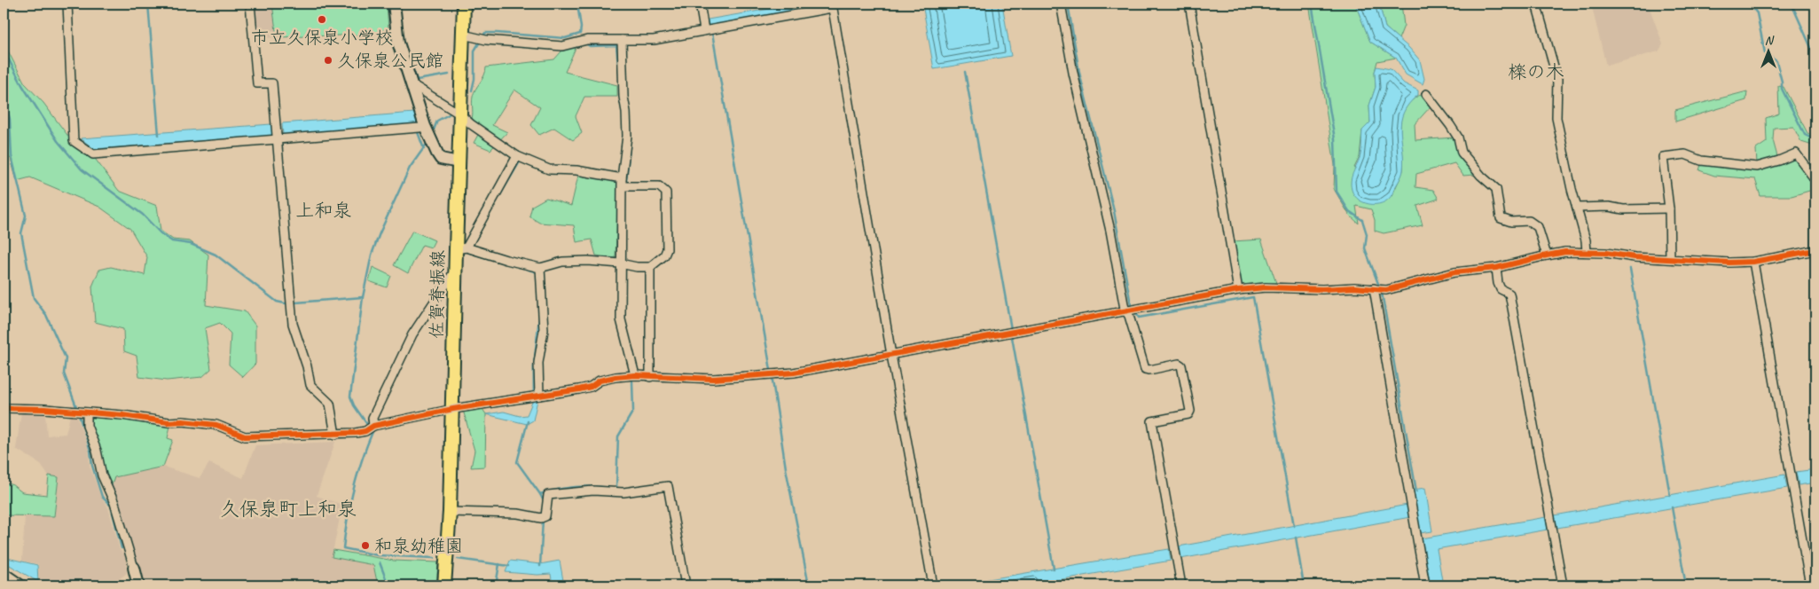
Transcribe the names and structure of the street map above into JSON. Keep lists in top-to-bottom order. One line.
{"streets":{"main road":["佐賀脊振線"]},"districts":["檪の木","上和泉","久保泉町上和泉"],"places":["市立久保泉小学校","久保泉公民館","和泉幼稚園"],"north":"top"}
